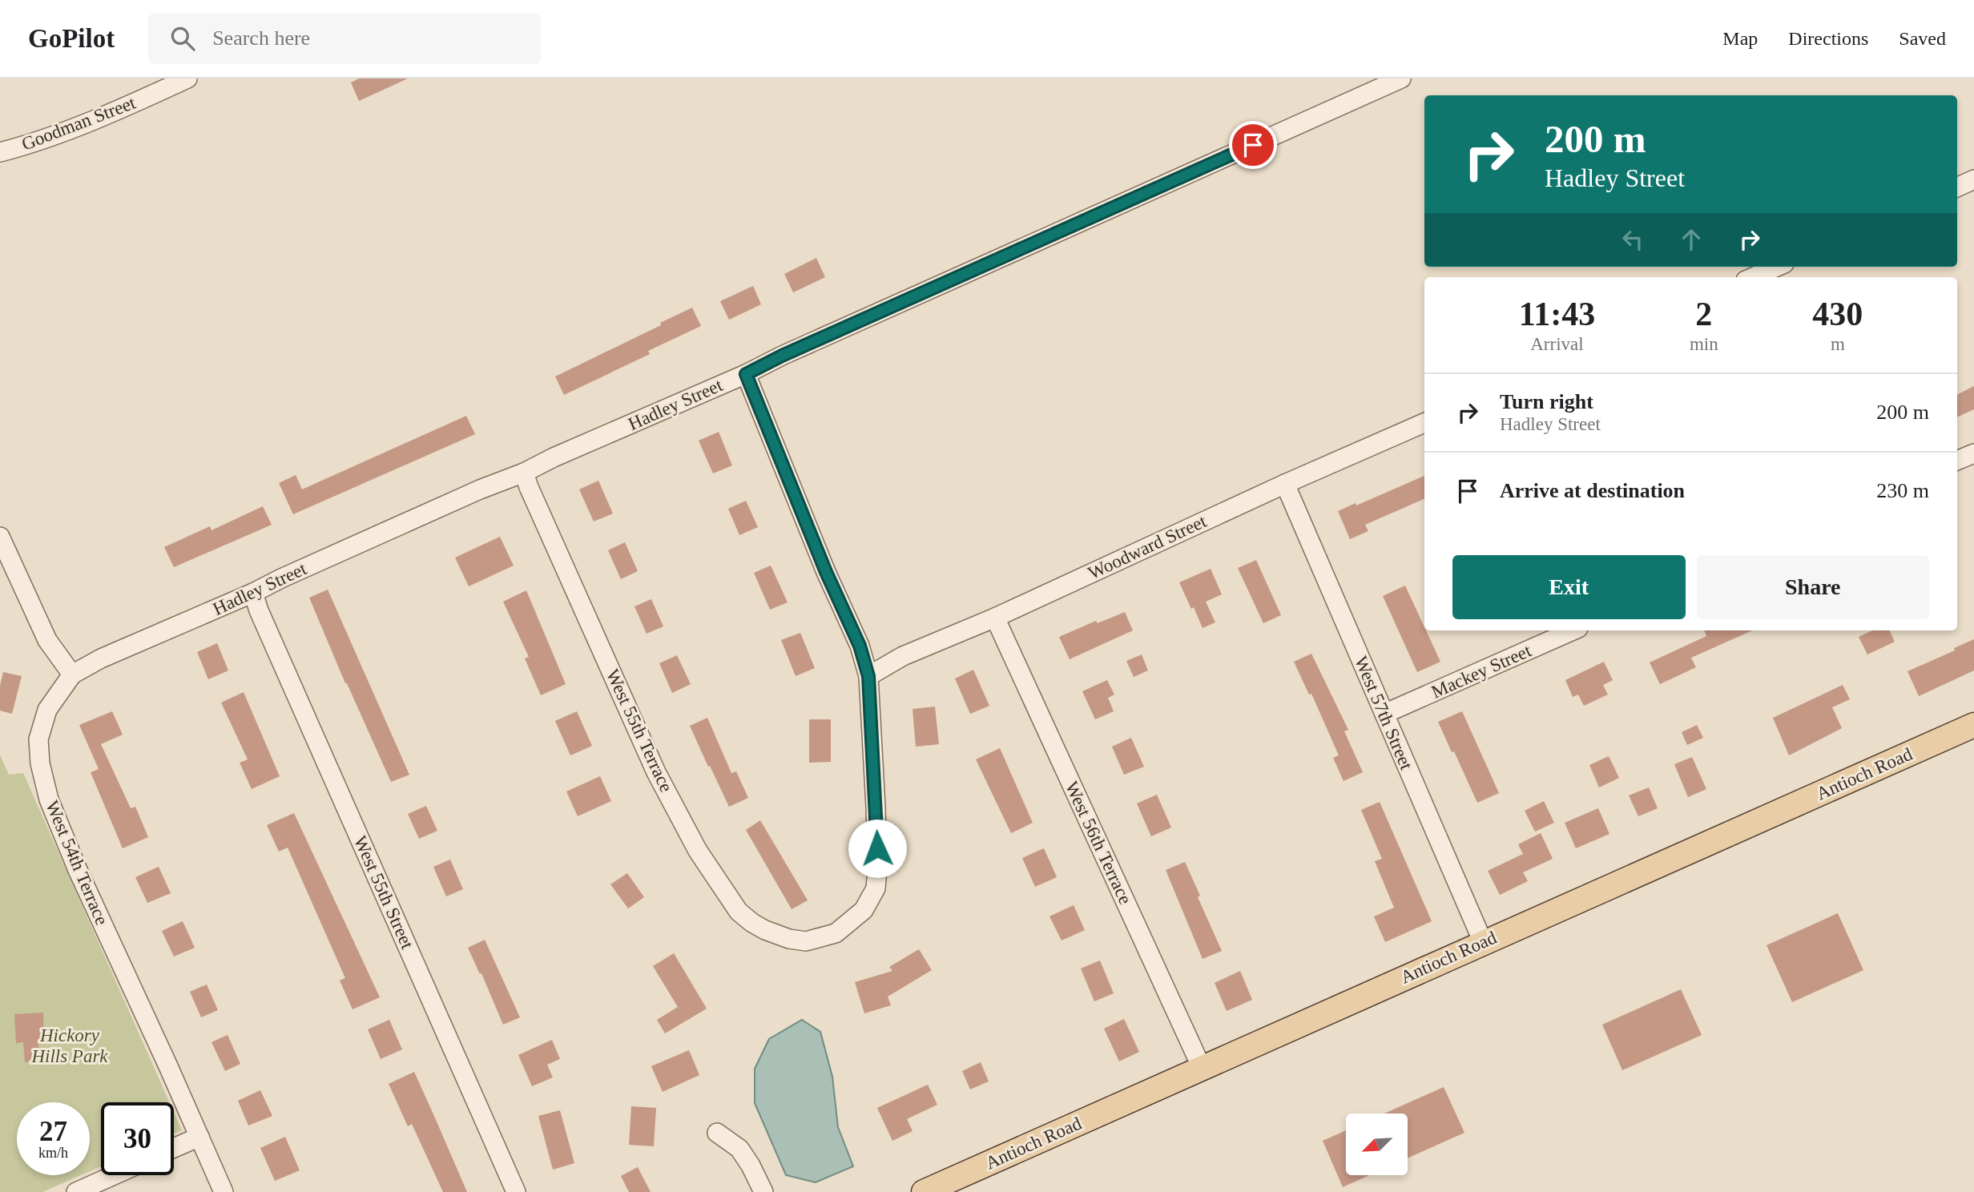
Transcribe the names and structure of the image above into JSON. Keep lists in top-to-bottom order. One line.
{"streets":{"main road":["Antioch Road"],"street":["Goodman Street","Hadley Street","Woodward Street","Mackey Street","West 57th Street","West 55th Terrace","West 56th Terrace","West 54th Terrace","West 55th Street"]},"crossings":[["Hadley Street","West 55th Terrace"],["Hadley Street","West 54th Terrace"],["Hadley Street","West 55th Street"],["Woodward Street","West 57th Street"],["Woodward Street","West 55th Terrace"],["Woodward Street","West 56th Terrace"],["Mackey Street","West 57th Street"],["West 57th Street","Antioch Road"],["Antioch Road","West 56th Terrace"]],"parks":["Hickory Hills Park"],"north":"bottom left","page":{"header":"GoPilot","search":"Search here","nav":["Map","Directions","Saved"],"turn":["200 m","Hadley Street"],"eta":["11:43","Arrival","2","min","430","m"],"list":[{"name":"Turn right","note":"Hadley Street","value":"200 m"},{"name":"Arrive at destination","value":"230 m"}],"buttons":["Exit","Share"],"speed":"27 km/h","limit":"30"}}
